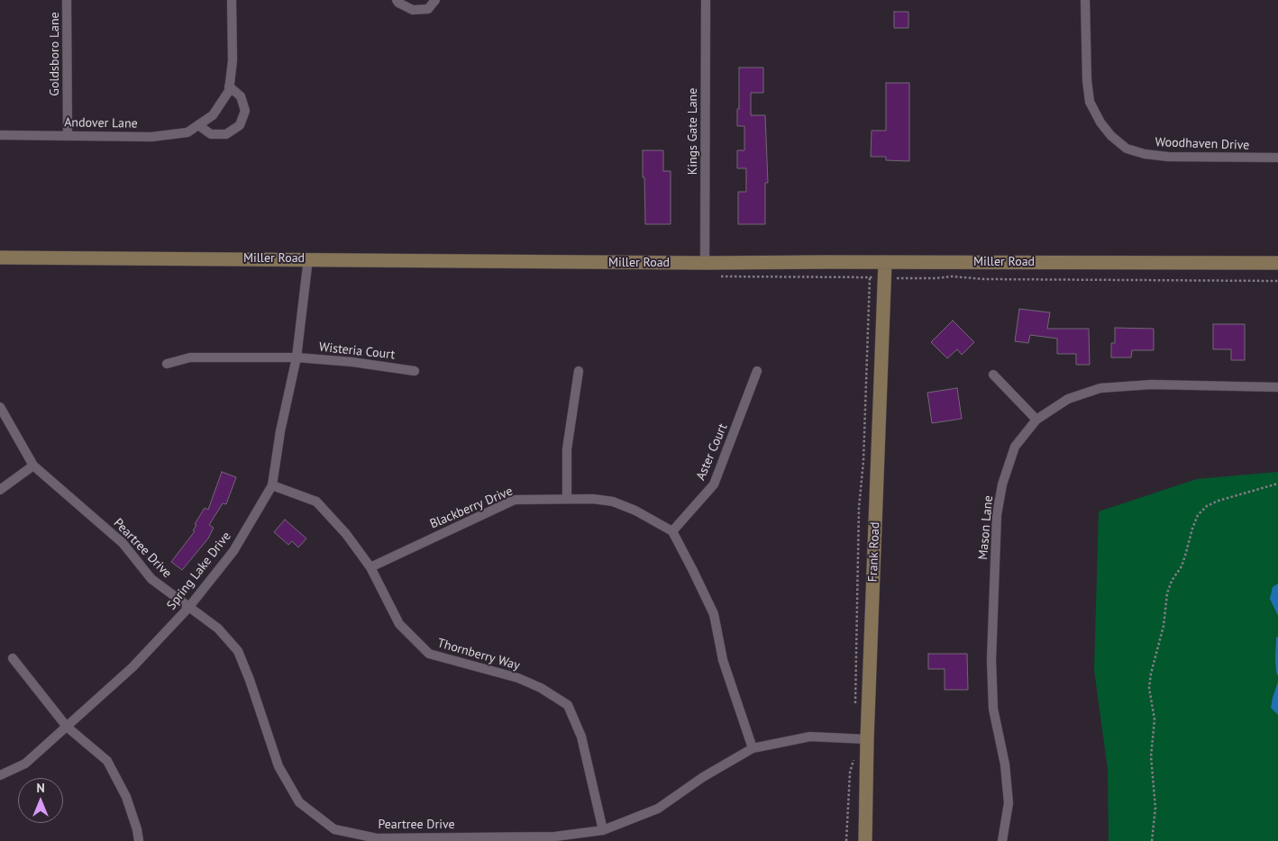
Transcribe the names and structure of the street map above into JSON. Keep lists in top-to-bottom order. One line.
{"streets":{"street":["Goldsboro Lane","Andover Lane","Kings Gate Lane","Woodhaven Drive","Miller Road","Wisteria Court","Aster Court","Blackberry Drive","Mason Lane","Peartree Drive","Frank Road","Spring Lake Drive","Thornberry Way"]},"crossings":[["Goldsboro Lane","Andover Lane"],["Kings Gate Lane","Miller Road"],["Miller Road","Frank Road"],["Miller Road","Spring Lake Drive"],["Wisteria Court","Spring Lake Drive"],["Aster Court","Blackberry Drive"],["Blackberry Drive","Thornberry Way"],["Peartree Drive","Frank Road"],["Peartree Drive","Spring Lake Drive"],["Peartree Drive","Thornberry Way"],["Spring Lake Drive","Thornberry Way"]],"north":"top"}
